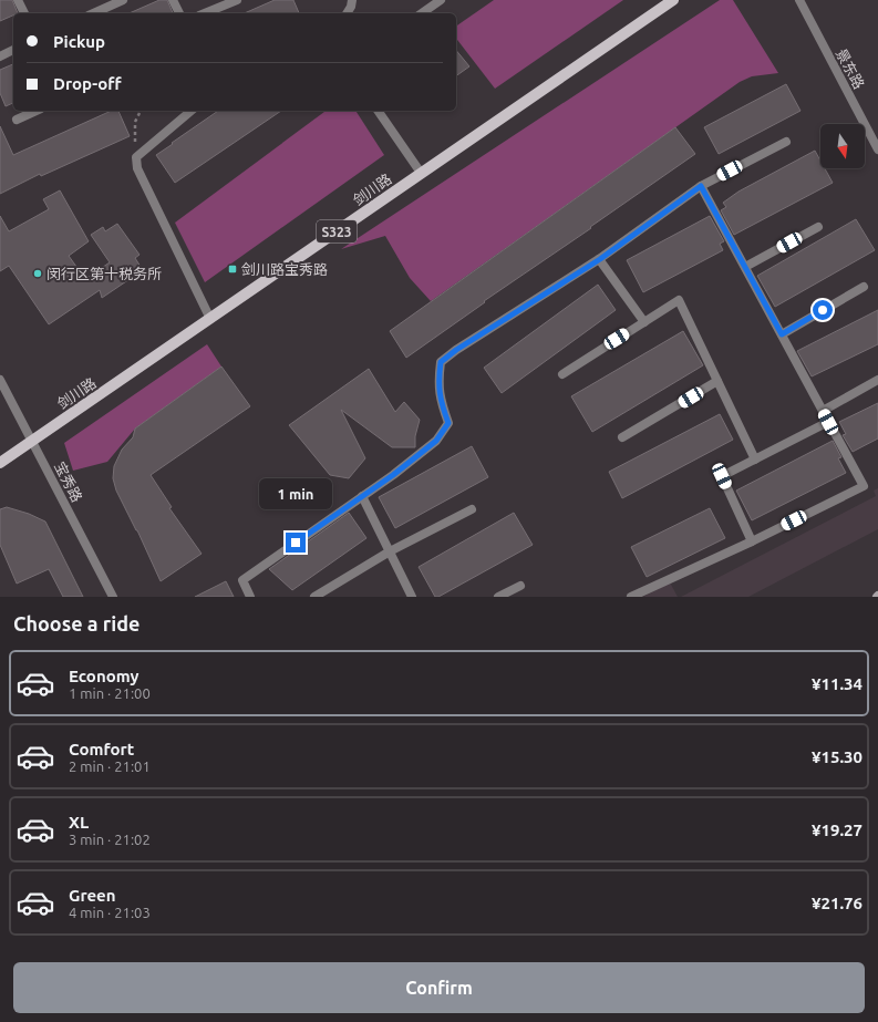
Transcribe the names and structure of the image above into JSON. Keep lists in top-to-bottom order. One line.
{"streets":{"main road":["剑川路","S323"],"street":["景东路","宝秀路"]},"crossings":[["剑川路","宝秀路"]],"places":{"transit":["剑川路宝秀路"],"other":["闵行区第十税务所"]},"north":"bottom","page":{"banner":["Pickup","Drop-off"],"bubble":"1 min","heading":"Choose a ride","list":[{"name":"Economy","note":"1 min · 21:00","value":"¥11.34"},{"name":"Comfort","note":"2 min · 21:01","value":"¥15.30"},{"name":"XL","note":"3 min · 21:02","value":"¥19.27"},{"name":"Green","note":"4 min · 21:03","value":"¥21.76"}],"buttons":"Confirm"}}
